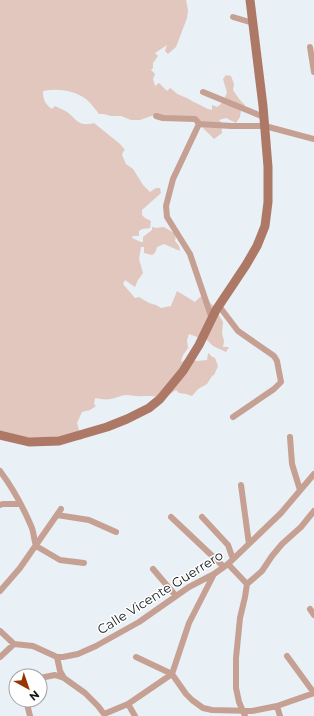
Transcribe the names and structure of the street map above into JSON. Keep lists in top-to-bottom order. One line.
{"streets":{"street":["Calle Vicente Guerrero"]},"north":"bottom right"}
